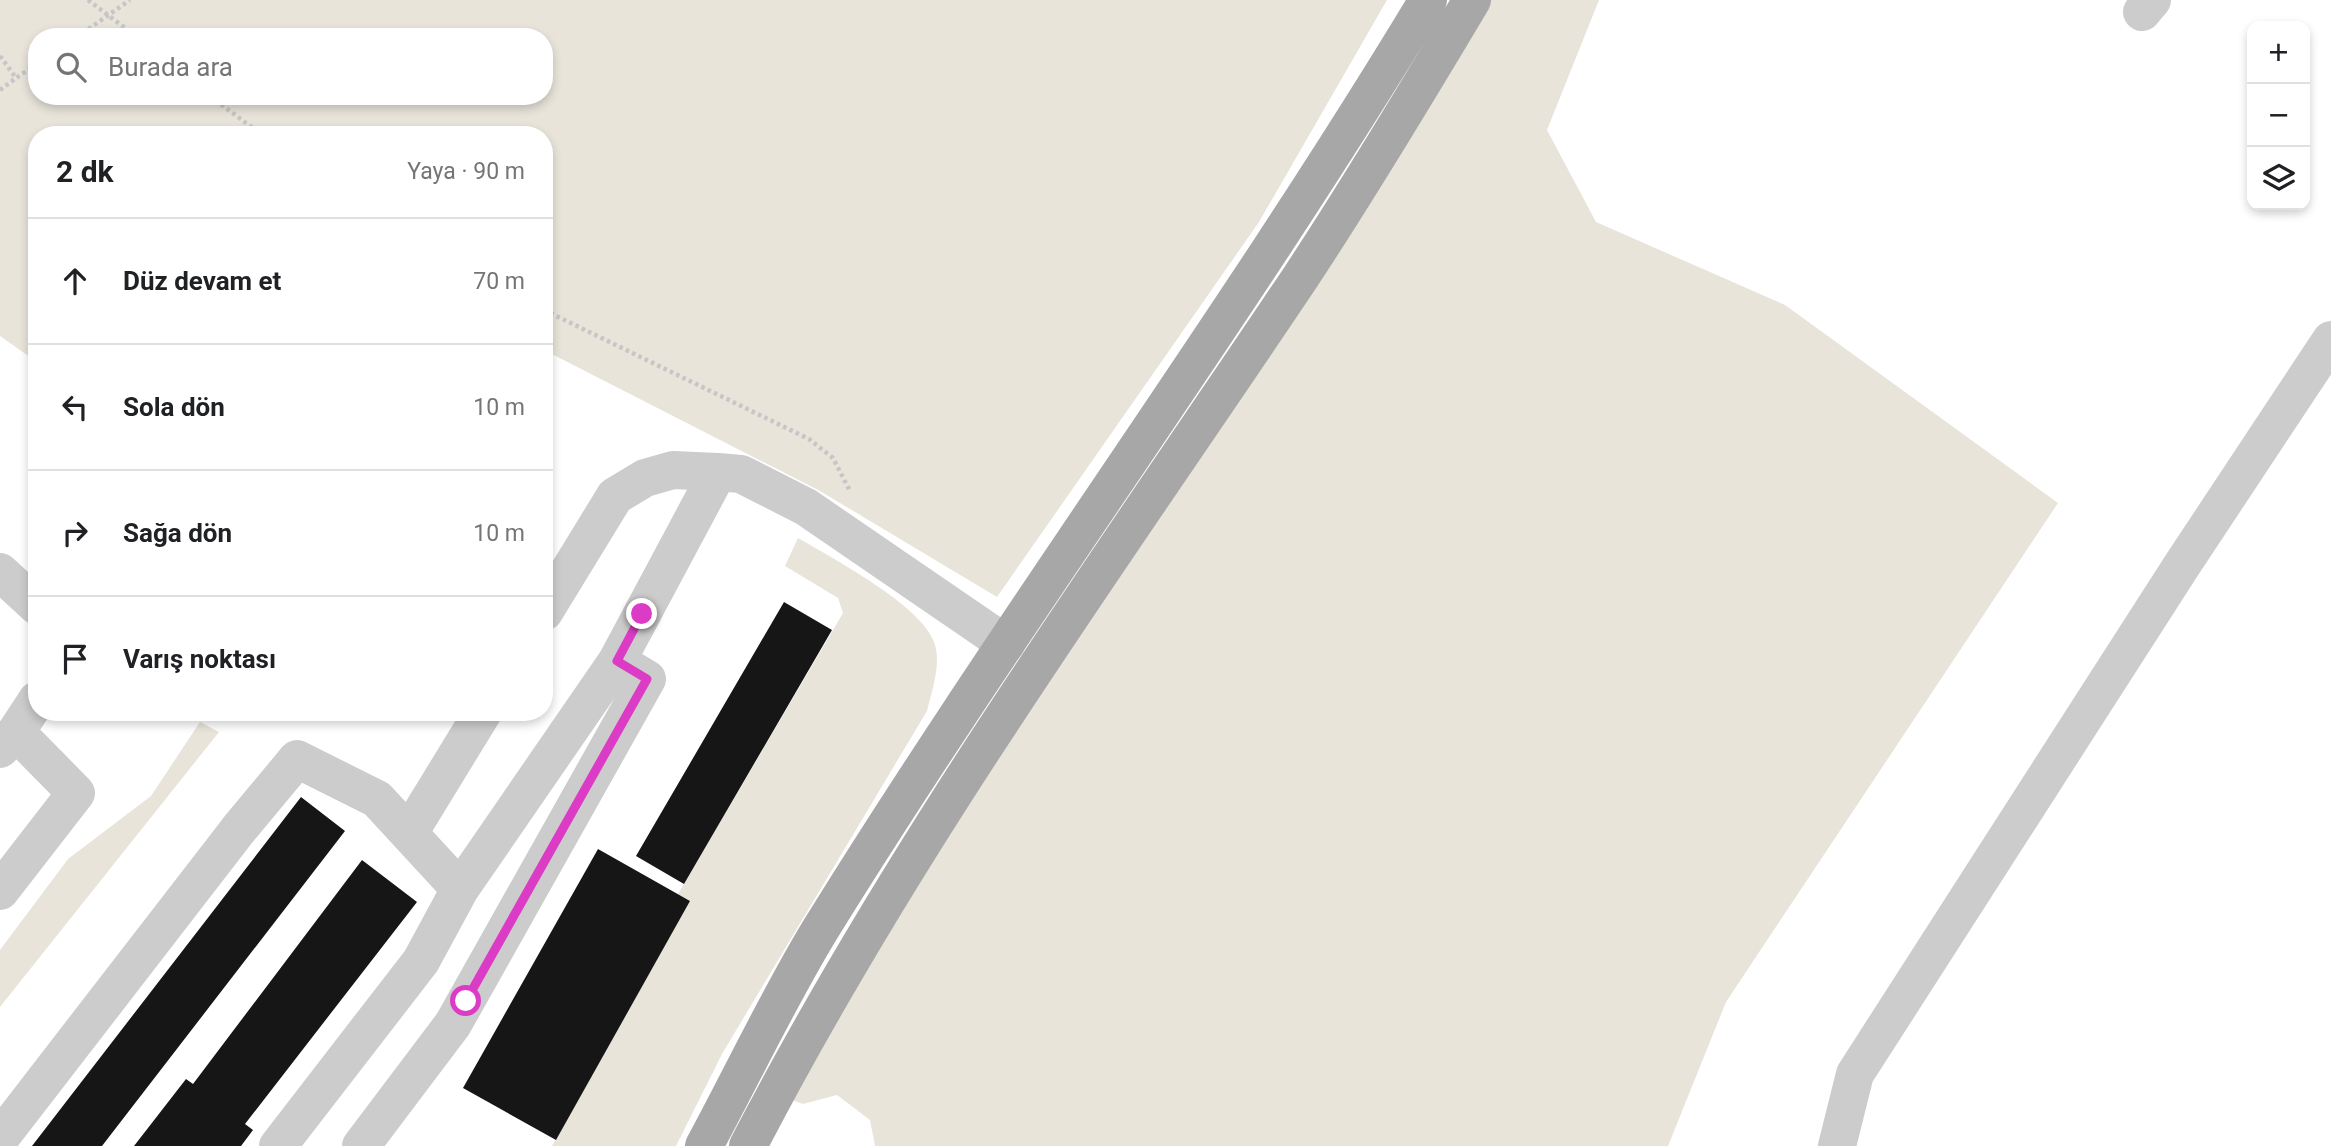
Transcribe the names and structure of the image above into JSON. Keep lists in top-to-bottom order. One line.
{"page":{"map_buttons":["+","−"],"search":"Burada ara","heading":["2 dk","Yaya · 90 m"],"list":[["Düz devam et","70 m"],["Sola dön","10 m"],["Sağa dön","10 m"],"Varış noktası"]}}
